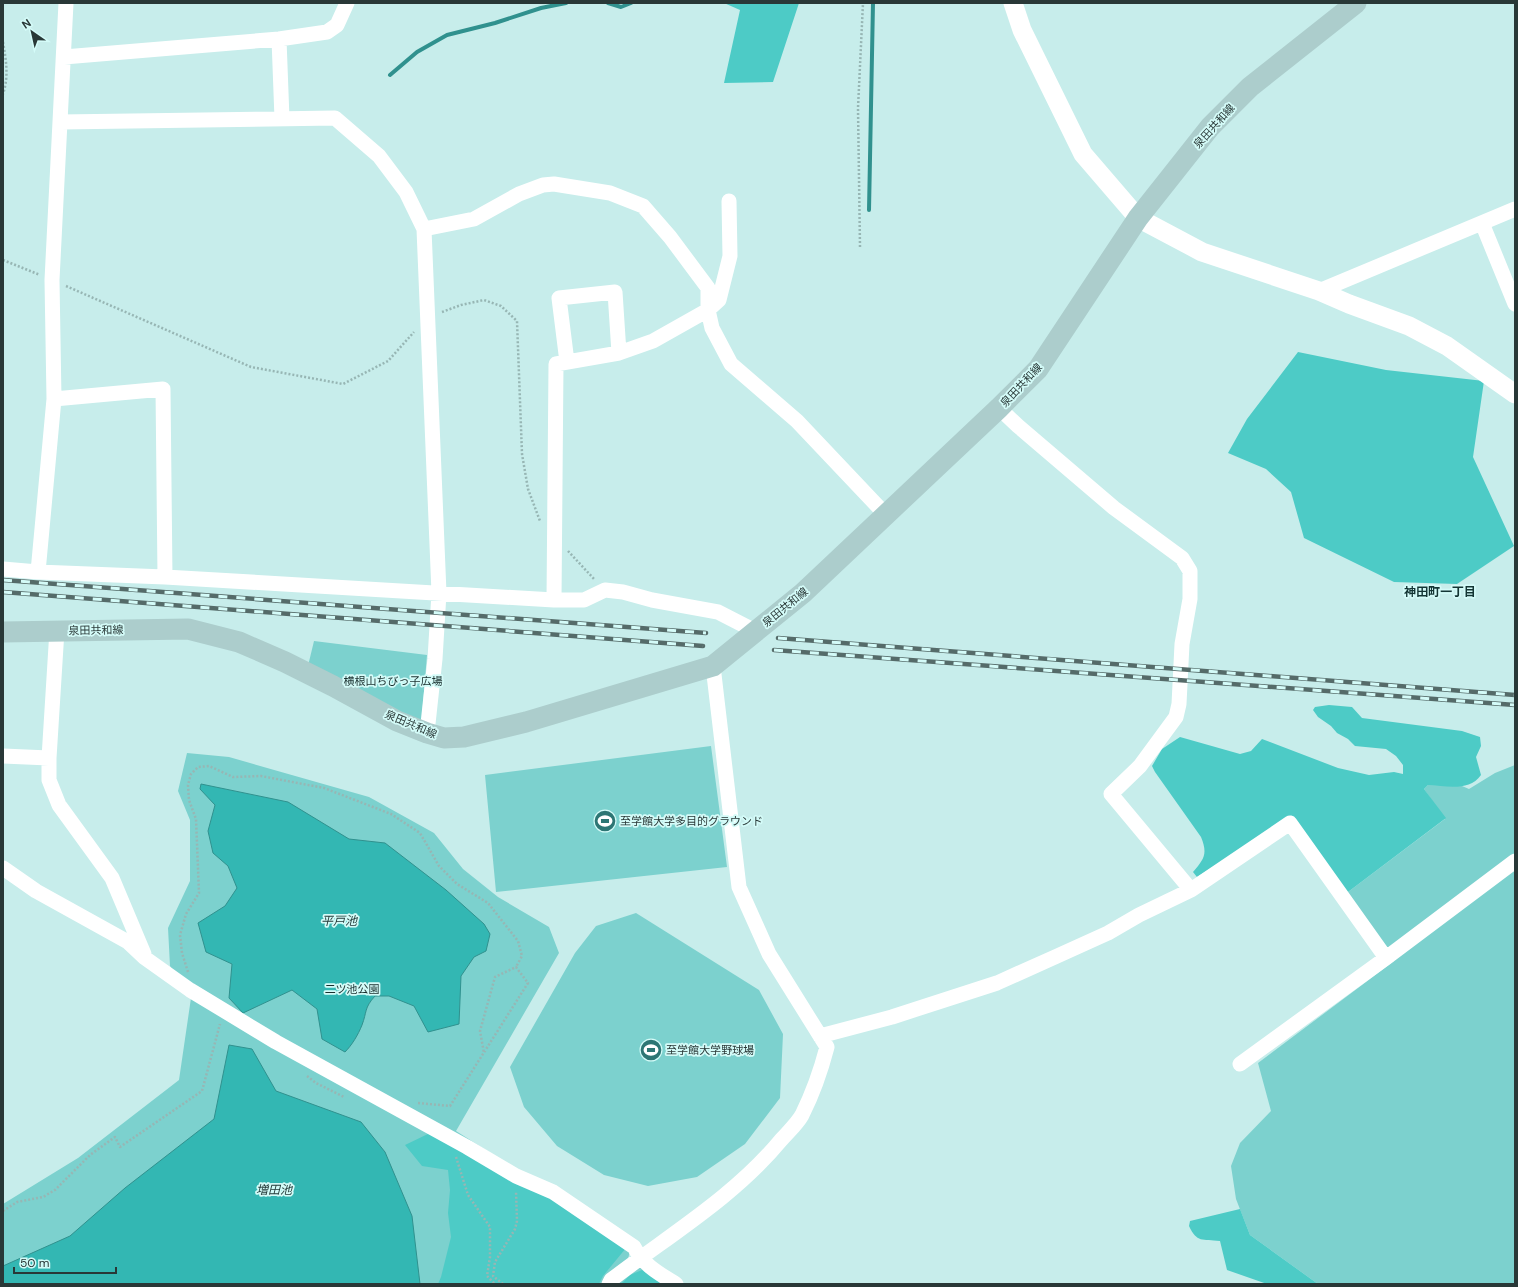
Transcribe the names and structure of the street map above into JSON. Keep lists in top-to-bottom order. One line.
{"streets":{"main road":["泉田共和線"]},"districts":["神田町一丁目"],"water":["平戸池","増田池"],"parks":["横根山ちびっ子広場","二ツ池公園"],"places":{"sports":["至学館大学多目的グラウンド","至学館大学野球場"]},"scale_bar":"50 m","north":"top left"}
